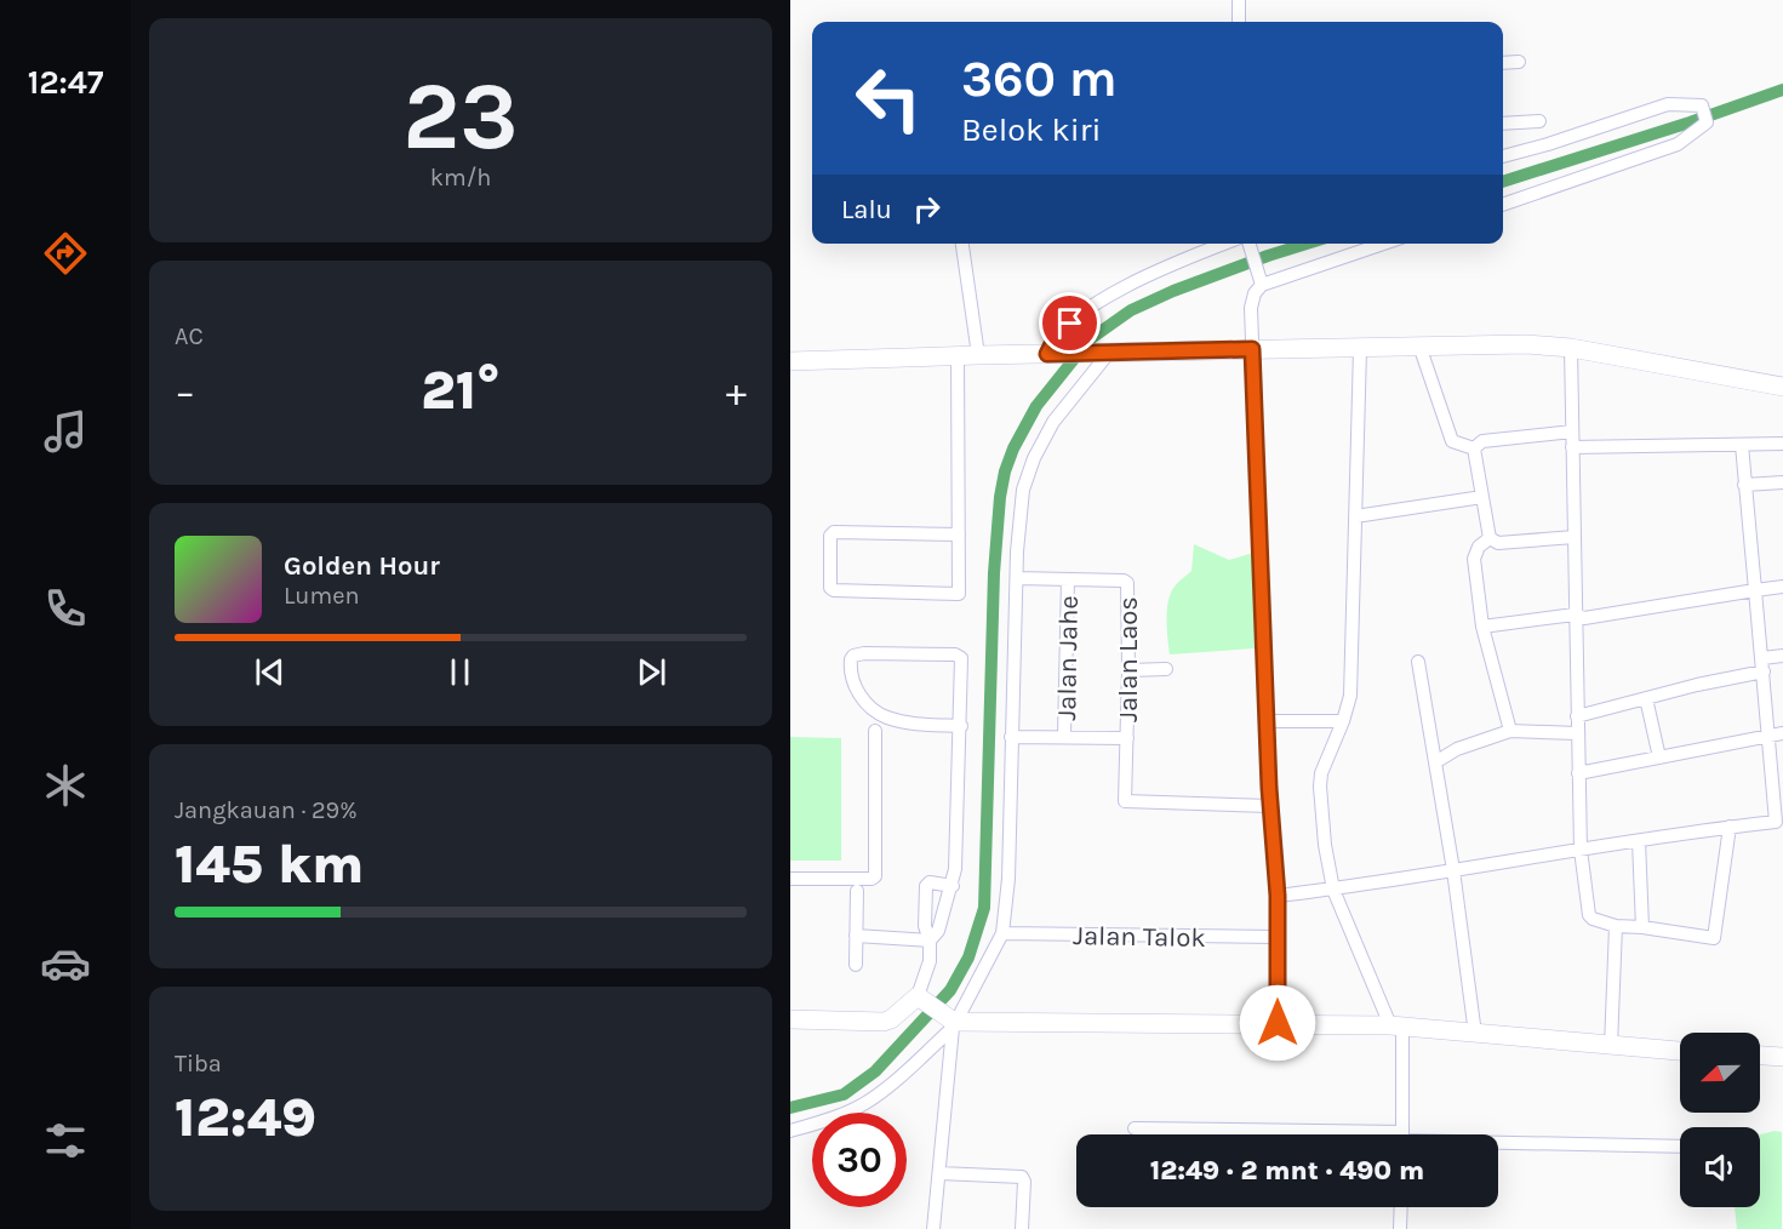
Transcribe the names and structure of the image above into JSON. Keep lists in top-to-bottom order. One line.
{"streets":{"street":["Jalan Jahe","Jalan Laos","Jalan Talok"]},"crossings":[["Jalan Jahe","Jalan Laos"]],"north":"left","page":{"tabs":"12:47","tile":[["23","km/h"],"AC",["Jangkauan · 29%","145 km"],["Tiba","12:49"]],"turn":["360 m","Belok kiri"],"then":"Lalu","heat":["−","21°","+"],"song":["Golden Hour","Lumen"],"limit":"30","trip":"12:49 · 2 mnt · 490 m"}}
